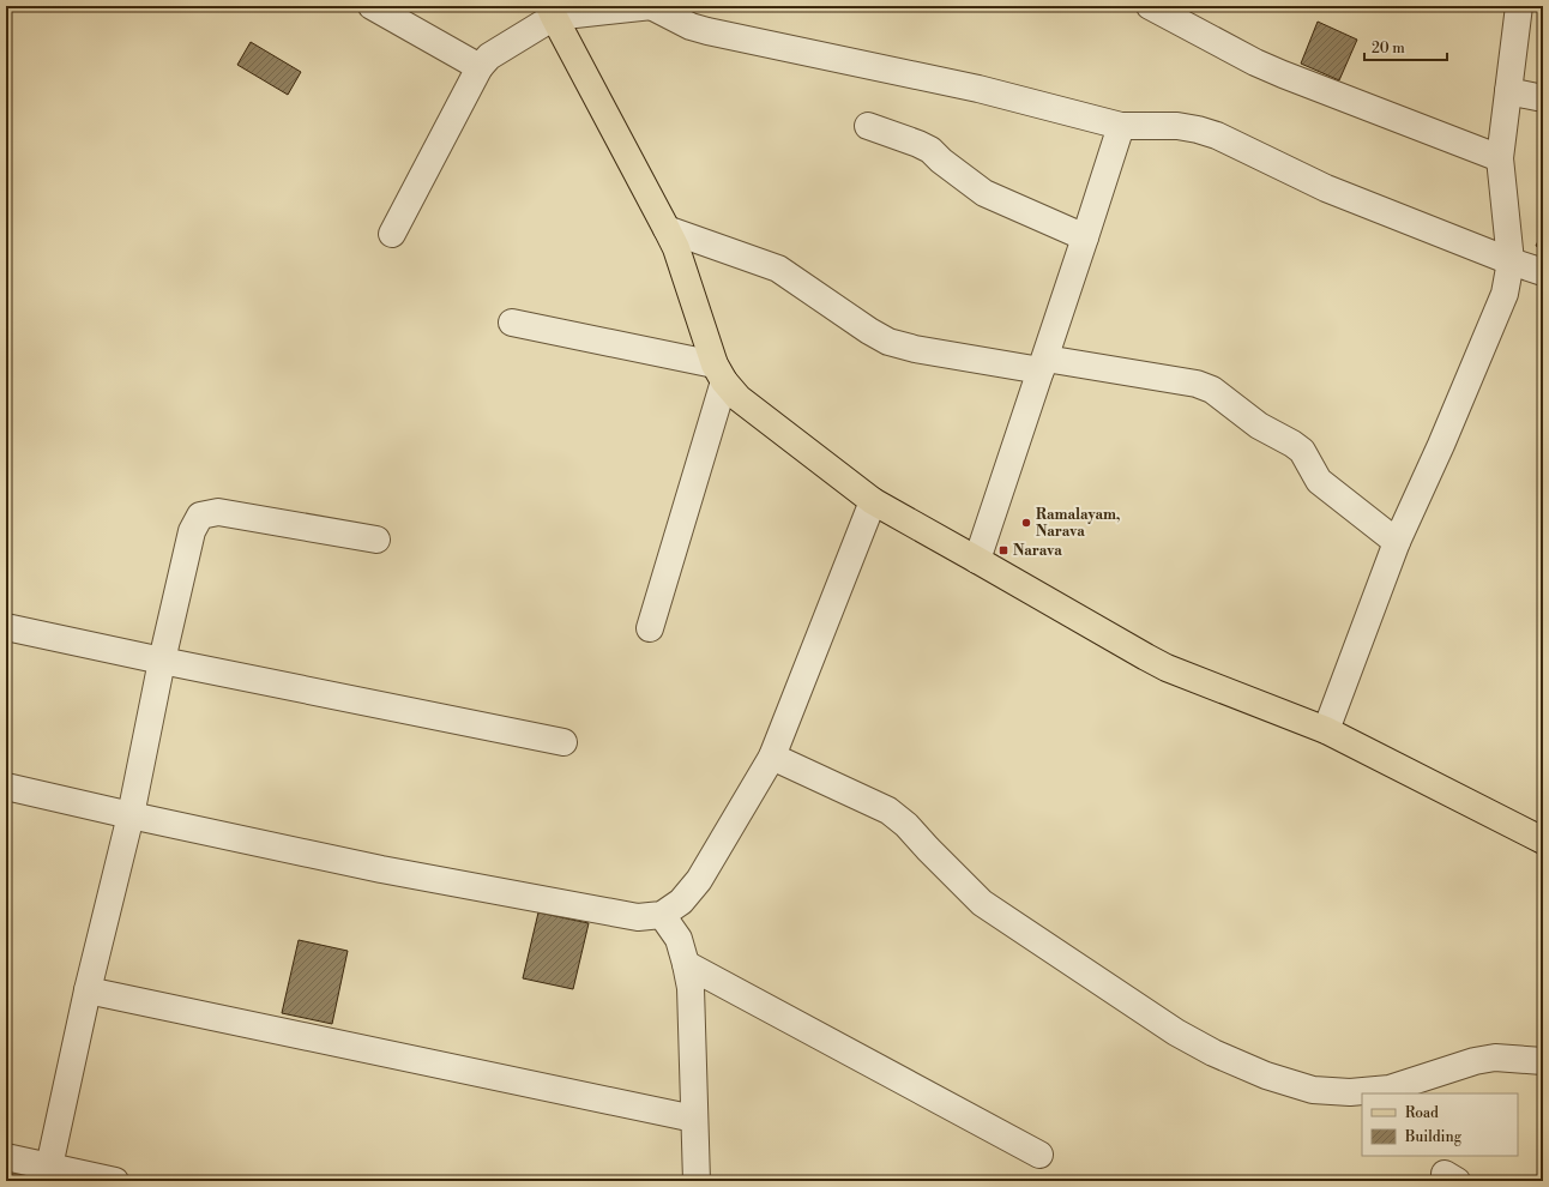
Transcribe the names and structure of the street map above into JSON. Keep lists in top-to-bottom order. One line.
{"places":{"other":["Ramalayam, Narava"],"transit":["Narava"]},"legend":["Road","Building"],"scale_bar":"20 m"}
